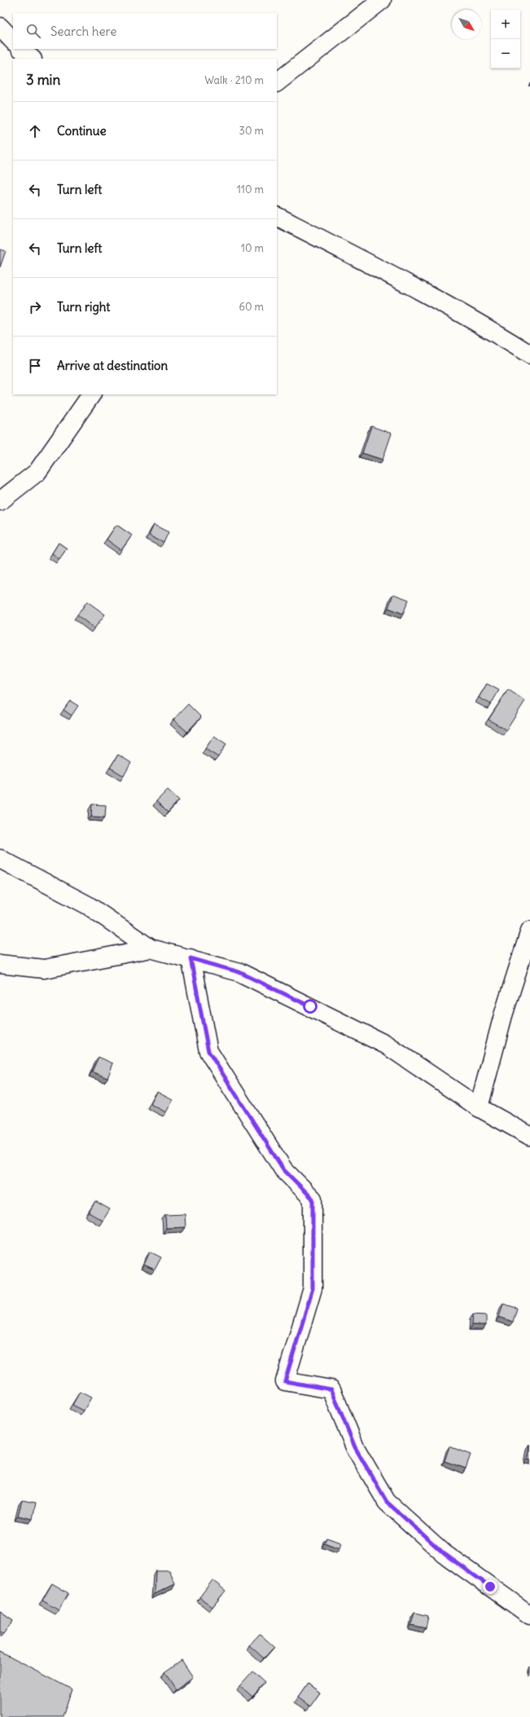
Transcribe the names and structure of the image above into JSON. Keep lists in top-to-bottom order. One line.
{"north":"bottom right","page":{"map_buttons":["+","−"],"search":"Search here","heading":["3 min","Walk · 210 m"],"list":[["Continue","30 m"],["Turn left","110 m"],["Turn left","10 m"],["Turn right","60 m"],"Arrive at destination"]}}
